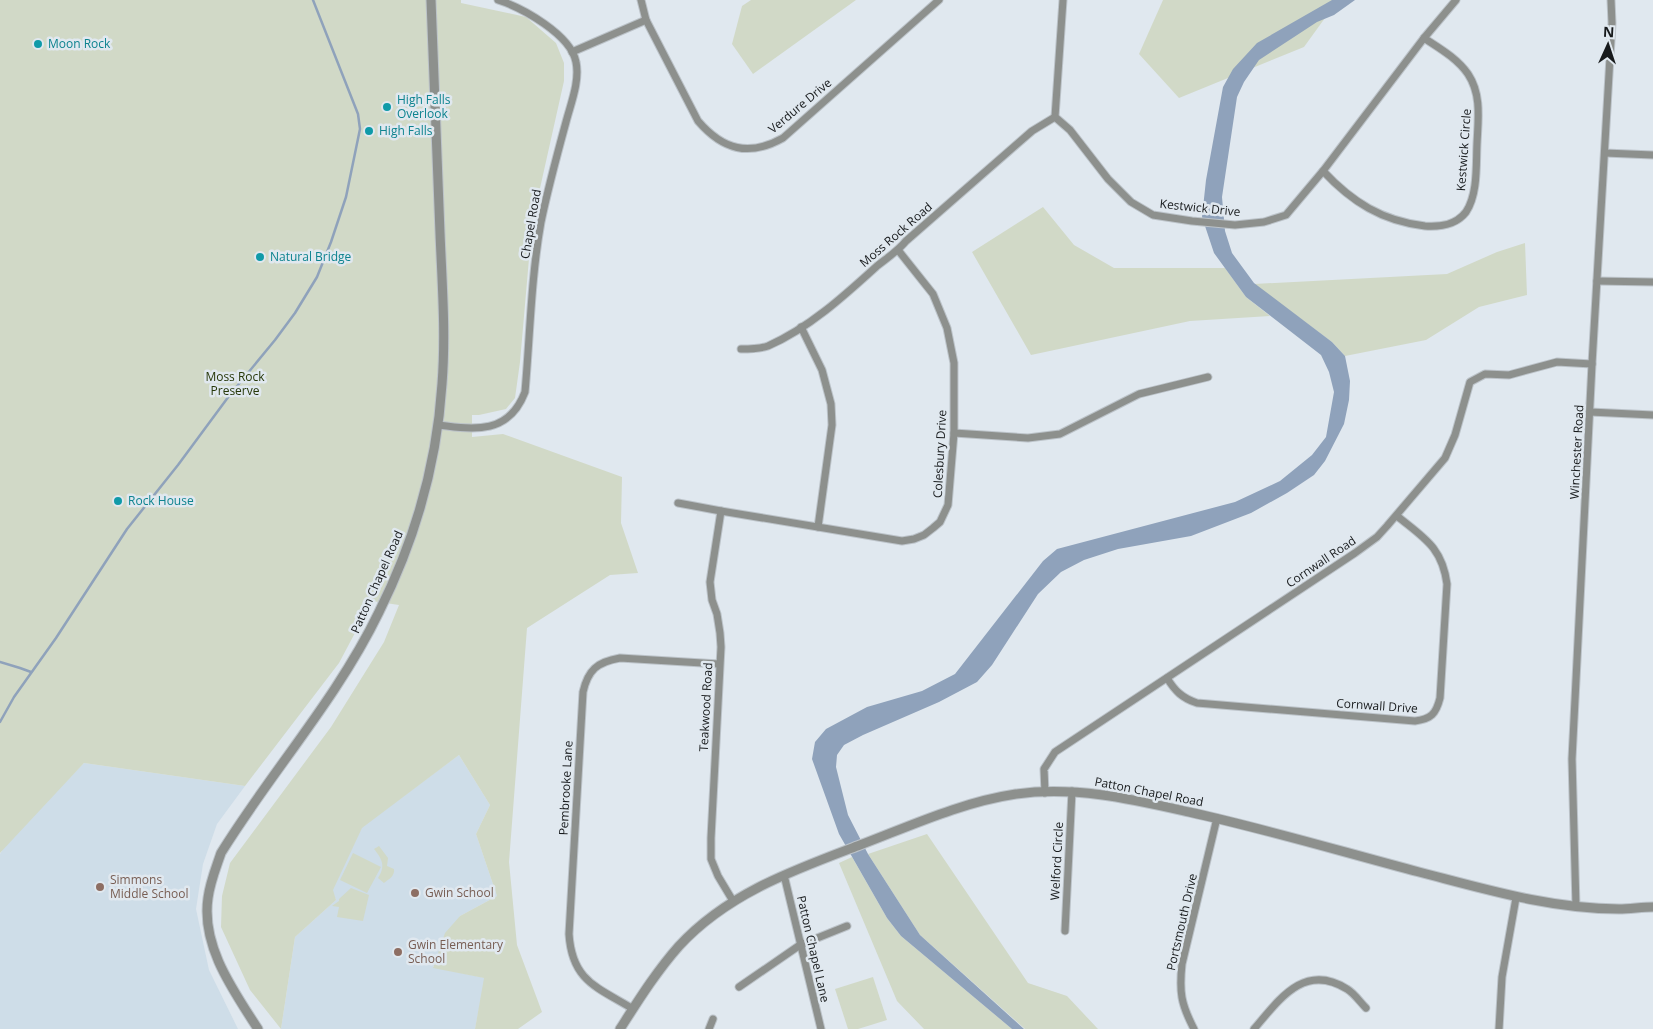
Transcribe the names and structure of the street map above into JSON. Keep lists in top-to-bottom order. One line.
{"streets":{"street":["Verdure Drive","Kestwick Circle","Kestwick Drive","Chapel Road","Moss Rock Road","Winchester Road","Colesbury Drive","Cornwall Road","Patton Chapel Road","Cornwall Drive","Teakwood Road","Pembrooke Lane","Welford Circle","Portsmouth Drive","Patton Chapel Lane"]},"crossings":[["Kestwick Circle","Kestwick Drive"],["Kestwick Drive","Moss Rock Road"],["Chapel Road","Patton Chapel Road"],["Moss Rock Road","Colesbury Drive"],["Winchester Road","Cornwall Road"],["Winchester Road","Patton Chapel Road"],["Colesbury Drive","Teakwood Road"],["Cornwall Road","Patton Chapel Road"],["Cornwall Road","Cornwall Drive"],["Patton Chapel Road","Teakwood Road"],["Patton Chapel Road","Pembrooke Lane"],["Patton Chapel Road","Welford Circle"],["Patton Chapel Road","Portsmouth Drive"],["Patton Chapel Road","Patton Chapel Lane"],["Teakwood Road","Pembrooke Lane"]],"parks":["Moss Rock Preserve"],"places":["Moon Rock","High Falls Overlook","High Falls","Natural Bridge","Rock House","Simmons Middle School","Gwin School","Gwin Elementary School"],"north":"top"}
